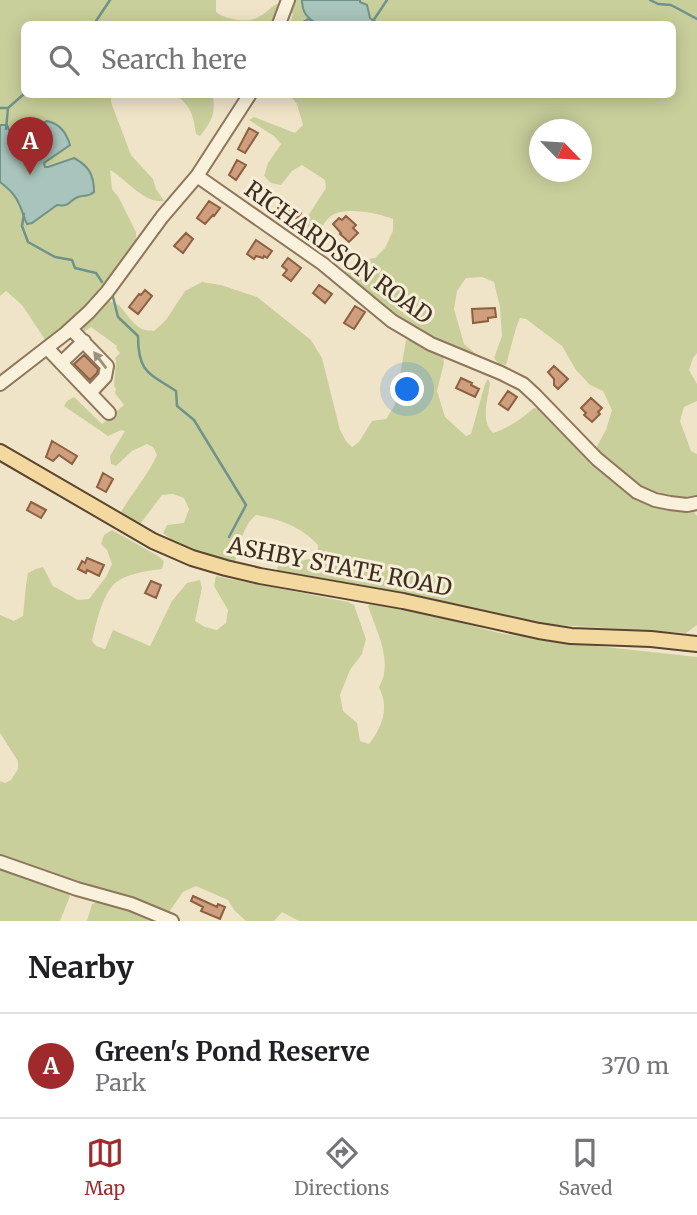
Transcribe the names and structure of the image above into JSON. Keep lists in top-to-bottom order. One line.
{"streets":{"main road":["ASHBY STATE ROAD"],"street":["RICHARDSON ROAD"]},"north":"bottom right","page":{"search":"Search here","pins":"A","heading":"Nearby","list":[{"mark":"A","name":"Green's Pond Reserve","note":"Park","value":"370 m"}],"nav":["Map","Directions","Saved"]}}
